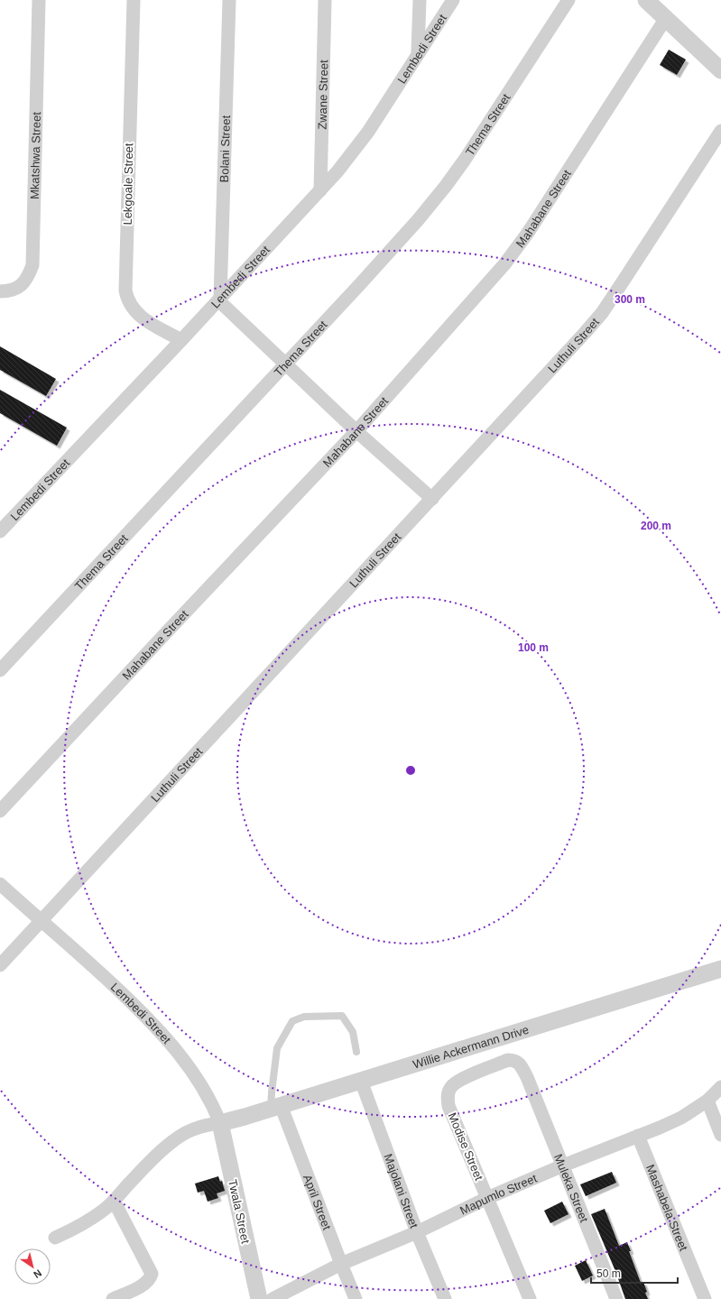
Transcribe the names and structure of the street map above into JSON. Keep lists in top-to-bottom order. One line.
{"streets":{"street":["Lembedi Street","Zwane Street","Thema Street","Bolani Street","Mkatshwa Street","Lekgoale Street","Mahabane Street","Luthuli Street","Willie Ackermann Drive","Modise Street","Muleka Street","Majolani Street","Mapumlo Street","April Street","Mashabela Street","Twala Street"]},"crossings":[["Lembedi Street","Zwane Street"],["Lembedi Street","Bolani Street"],["Lembedi Street","Lekgoale Street"],["Lembedi Street","Luthuli Street"],["Lembedi Street","Willie Ackermann Drive"],["Lembedi Street","Twala Street"],["Willie Ackermann Drive","Majolani Street"],["Willie Ackermann Drive","April Street"],["Willie Ackermann Drive","Twala Street"],["Modise Street","Muleka Street"],["Modise Street","Mapumlo Street"],["Muleka Street","Mapumlo Street"],["Majolani Street","Mapumlo Street"],["Mapumlo Street","April Street"],["Mapumlo Street","Mashabela Street"]],"scale_bar":"50 m","north":"bottom right","rings":["300 m","200 m","100 m"]}
